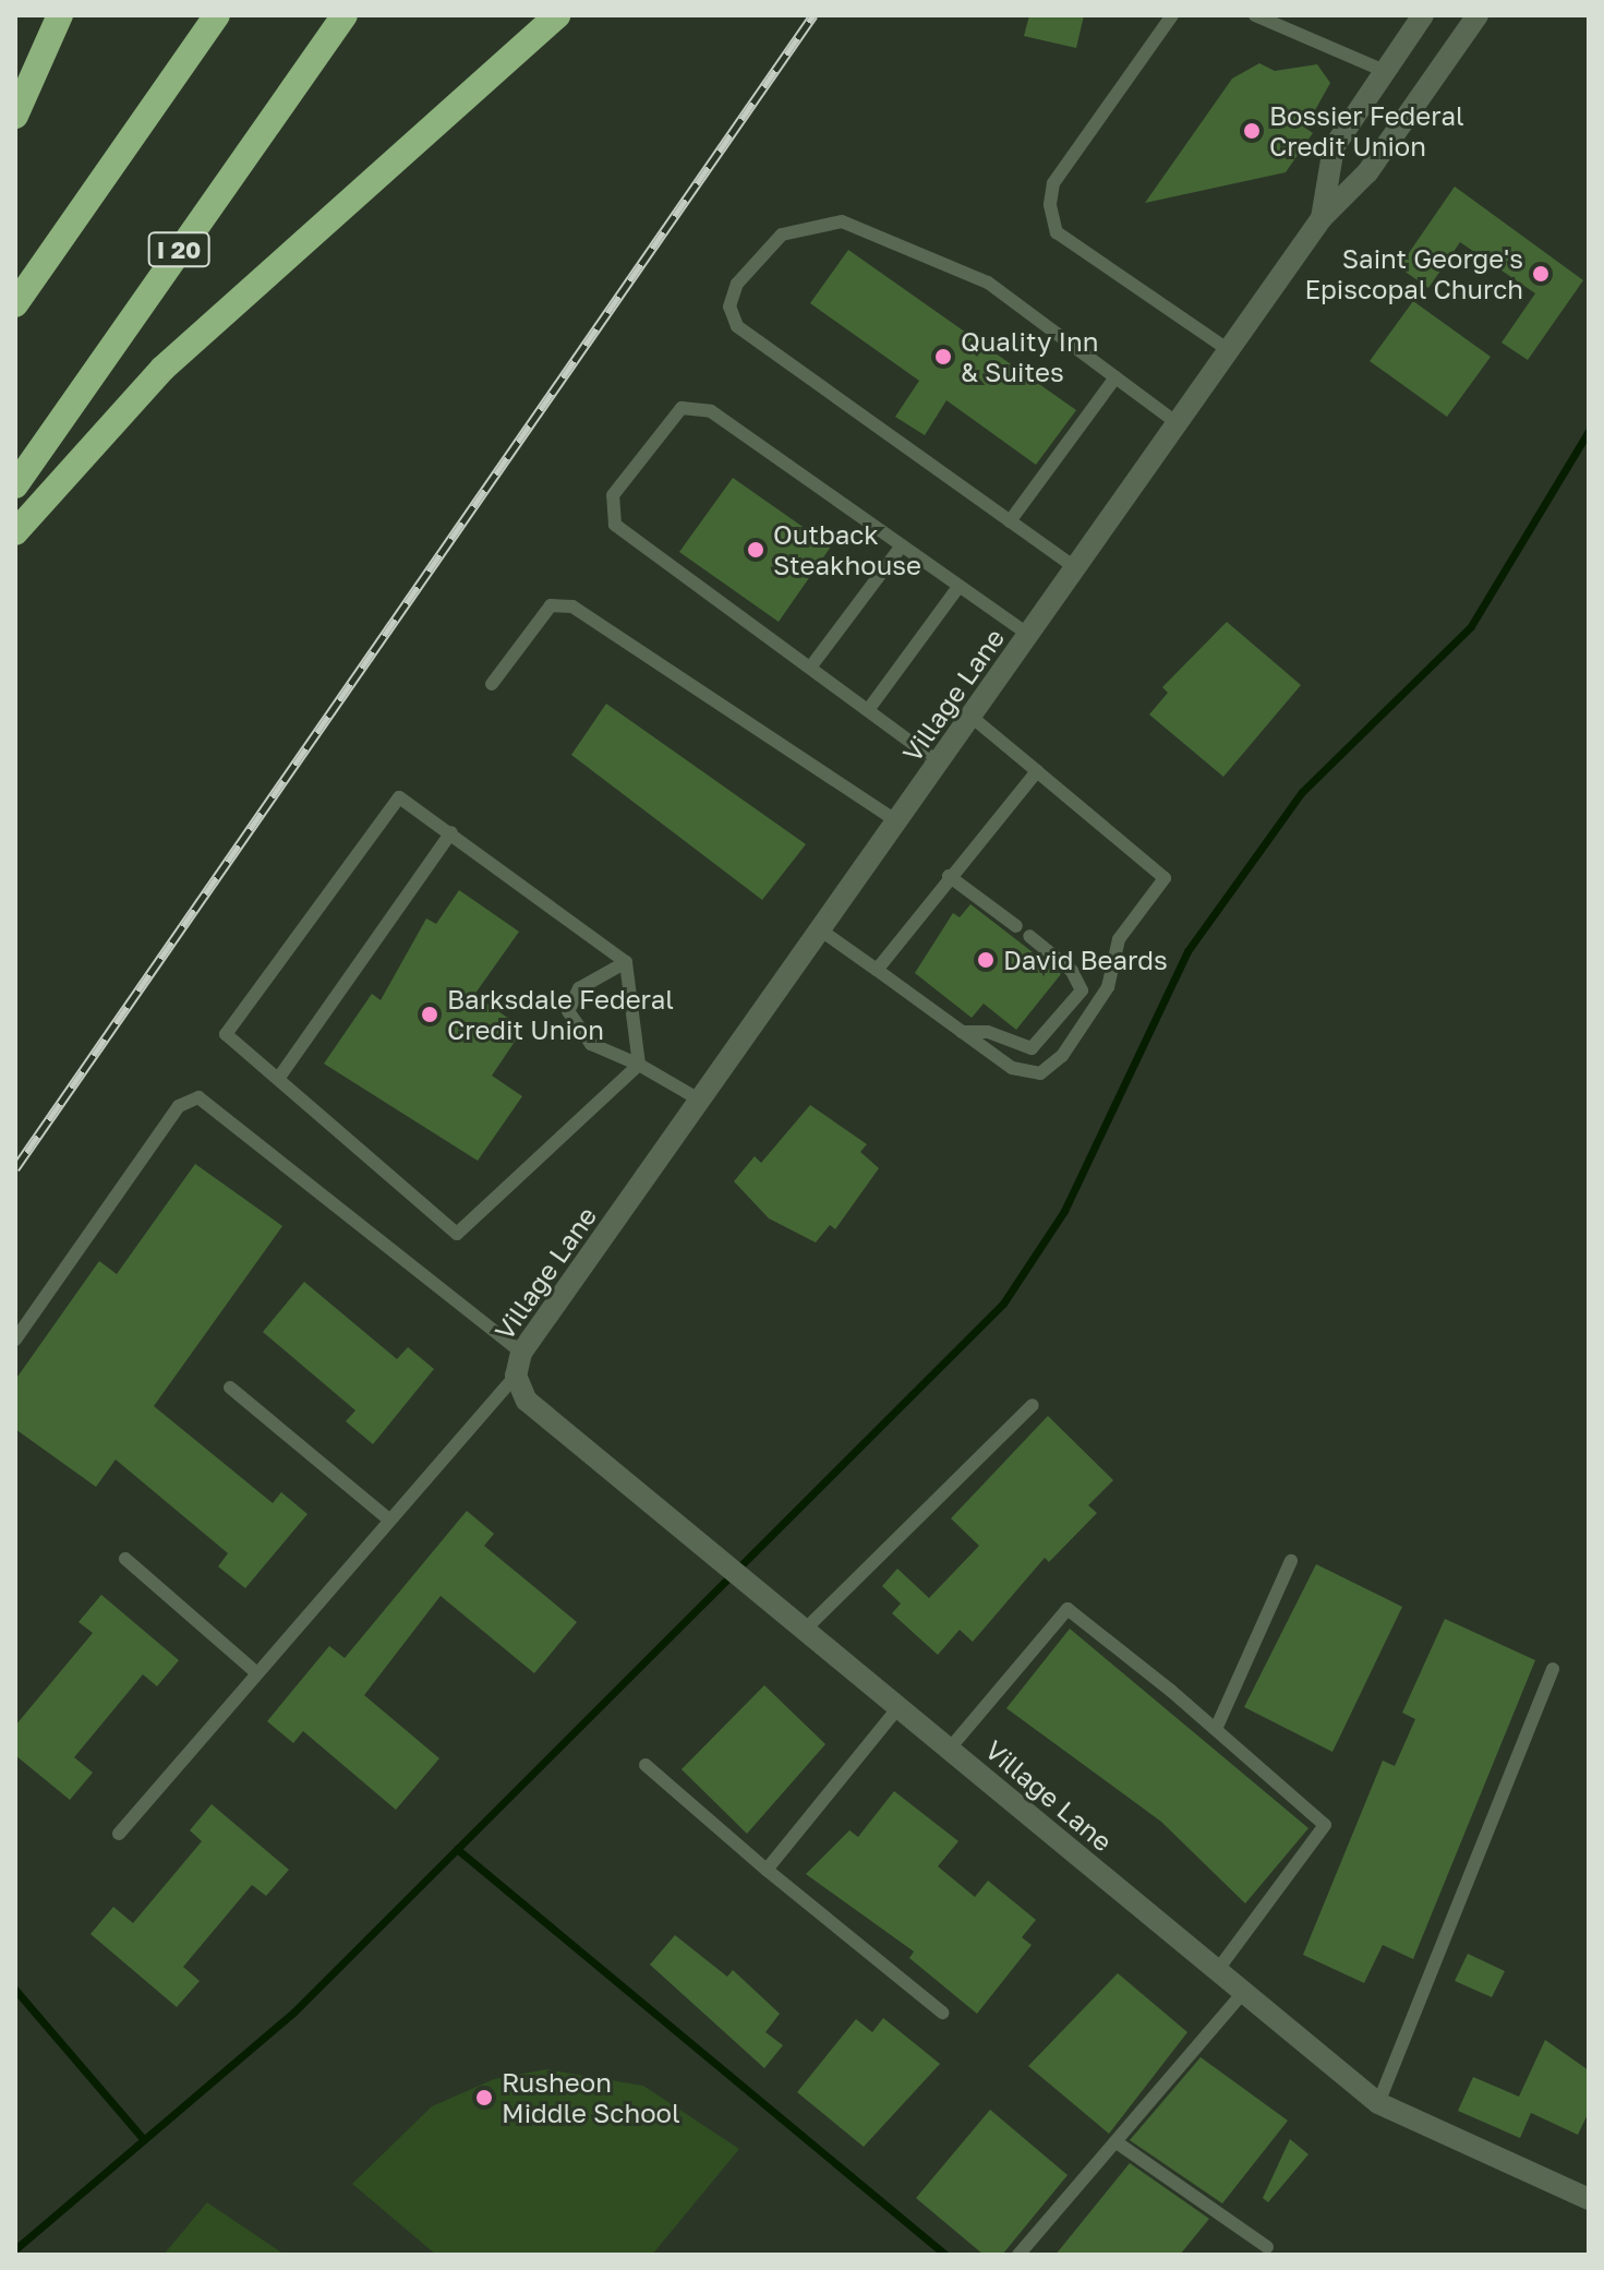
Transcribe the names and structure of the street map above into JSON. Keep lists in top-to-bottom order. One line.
{"streets":{"highway":["I 20"],"street":["Village Lane"]},"places":["Bossier Federal Credit Union","Saint George's Episcopal Church","Quality Inn & Suites","Outback Steakhouse","David Beards","Barksdale Federal Credit Union","Rusheon Middle School"]}
